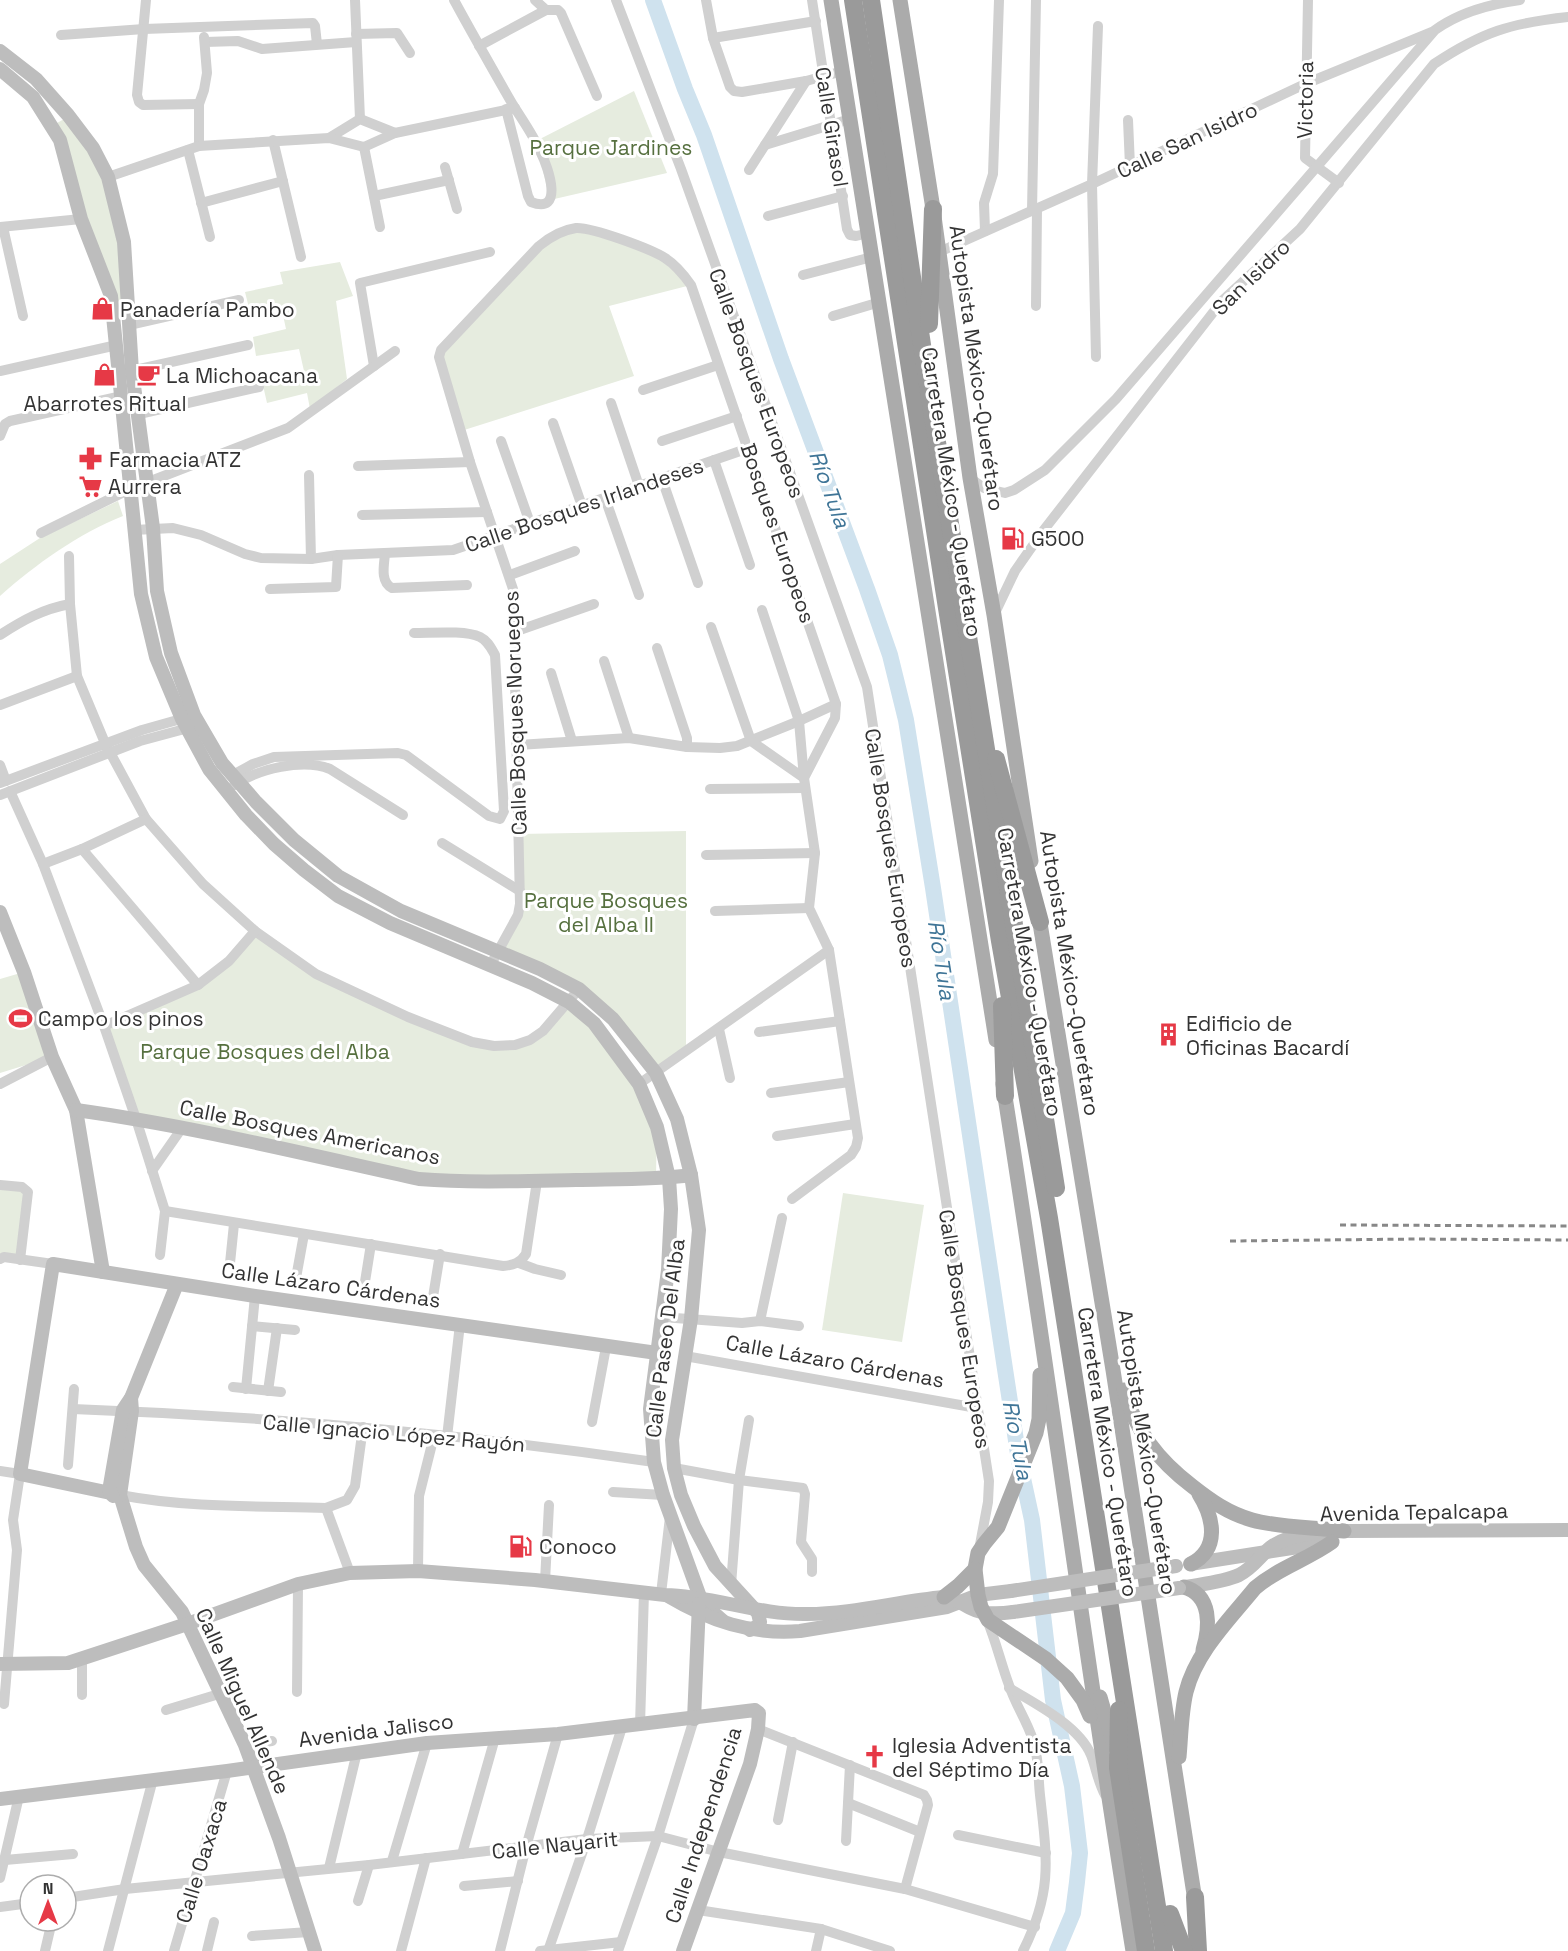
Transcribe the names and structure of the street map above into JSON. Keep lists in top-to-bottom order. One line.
{"streets":{"highway":["Carretera México - Querétaro"],"main road":["Autopista México-Querétaro"],"street":["Victoria","Calle Girasol","Calle San Isidro","San Isidro","Calle Bosques Europeos","Calle Bosques Irlandeses","Bosques Europeos","Calle Bosques Noruegos","Calle Bosques Americanos","Calle Lázaro Cárdenas","Calle Paseo Del Alba","Calle Ignacio López Rayón","Avenida Tepalcapa","Calle Miguel Allende","Avenida Jalisco","Calle Independencia","Calle Nayarit","Calle Oaxaca"]},"crossings":[["Victoria","Calle San Isidro"],["Victoria","San Isidro"],["Calle San Isidro","San Isidro"],["Calle San Isidro","Autopista México-Querétaro"],["San Isidro","Autopista México-Querétaro"],["Calle Bosques Europeos","Calle Lázaro Cárdenas"],["Calle Bosques Irlandeses","Bosques Europeos"],["Calle Bosques Irlandeses","Calle Bosques Noruegos"],["Calle Bosques Irlandeses","Calle Paseo Del Alba"],["Bosques Europeos","Calle Bosques Noruegos"],["Calle Bosques Noruegos","Calle Paseo Del Alba"],["Calle Bosques Americanos","Calle Paseo Del Alba"],["Calle Lázaro Cárdenas","Calle Paseo Del Alba"],["Calle Paseo Del Alba","Calle Ignacio López Rayón"],["Calle Miguel Allende","Avenida Jalisco"],["Calle Miguel Allende","Calle Nayarit"],["Avenida Jalisco","Calle Independencia"],["Avenida Jalisco","Calle Oaxaca"],["Calle Independencia","Calle Nayarit"],["Calle Nayarit","Calle Oaxaca"]],"water":["Río Tula"],"parks":["Parque Jardines","Parque Bosques del Alba II","Parque Bosques del Alba"],"places":{"shop":["Panadería Pambo","Abarrotes Ritual"],"cafe":["La Michoacana"],"pharmacy":["Farmacia ATZ"],"supermarket":["Aurrera"],"fuel station":["G500","Conoco"],"sports":["Campo los pinos"],"building":["Edificio de Oficinas Bacardí"],"church":["Iglesia Adventista del Séptimo Día"]},"north":"top"}
